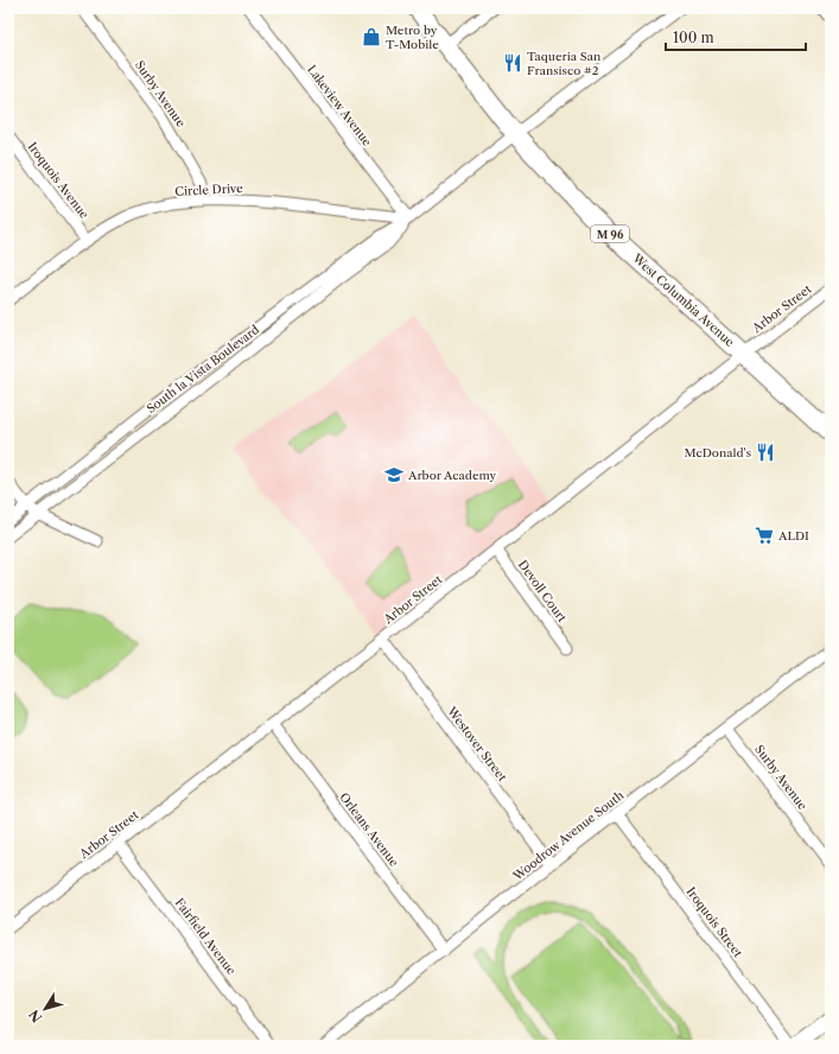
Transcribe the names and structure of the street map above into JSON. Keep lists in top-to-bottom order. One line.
{"streets":{"main road":["M 96","West Columbia Avenue"],"street":["Surby Avenue","Lakeview Avenue","Iroquois Avenue","Circle Drive","Arbor Street","South la Vista Boulevard","Devoll Court","Westover Street","Orleans Avenue","Woodrow Avenue South","Iroquois Street","Fairfield Avenue"]},"crossings":[["Surby Avenue","Circle Drive"],["Surby Avenue","Woodrow Avenue South"],["Lakeview Avenue","Circle Drive"],["Lakeview Avenue","South la Vista Boulevard"],["Iroquois Avenue","Circle Drive"],["Circle Drive","South la Vista Boulevard"],["West Columbia Avenue","Arbor Street"],["West Columbia Avenue","South la Vista Boulevard"],["Arbor Street","Devoll Court"],["Arbor Street","Westover Street"],["Arbor Street","Orleans Avenue"],["Arbor Street","Fairfield Avenue"],["Westover Street","Woodrow Avenue South"],["Orleans Avenue","Woodrow Avenue South"],["Woodrow Avenue South","Iroquois Street"]],"places":{"shop":["Metro by T-Mobile"],"restaurant":["Taqueria San Fransisco #2","McDonald's"],"school or university":["Arbor Academy"],"supermarket":["ALDI"]},"scale_bar":"100 m","north":"bottom left"}
